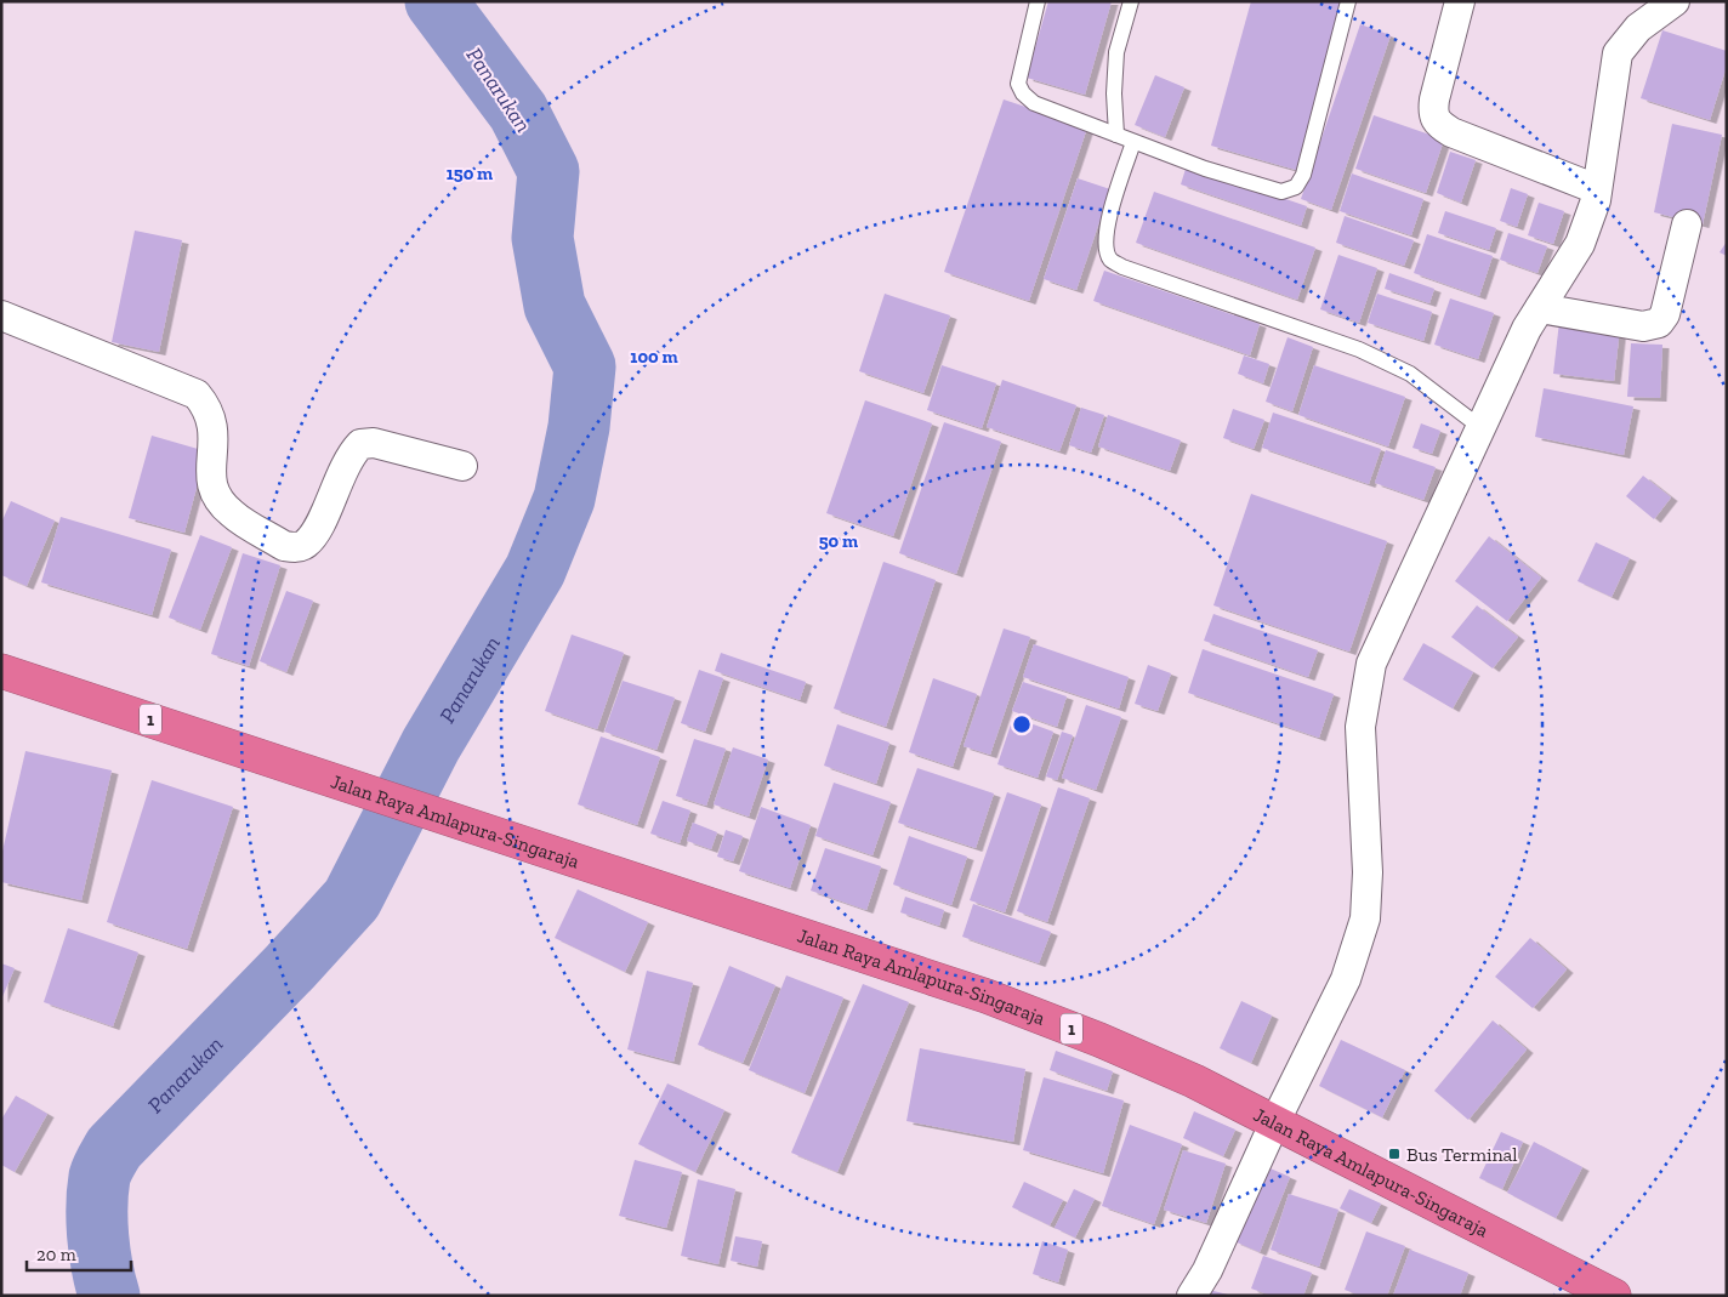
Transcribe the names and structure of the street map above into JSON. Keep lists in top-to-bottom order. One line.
{"streets":{"highway":["1","Jalan Raya Amlapura-Singaraja"]},"water":["Panarukan"],"places":{"transit":["Bus Terminal"]},"scale_bar":"20 m","rings":["150 m","100 m","50 m"]}
